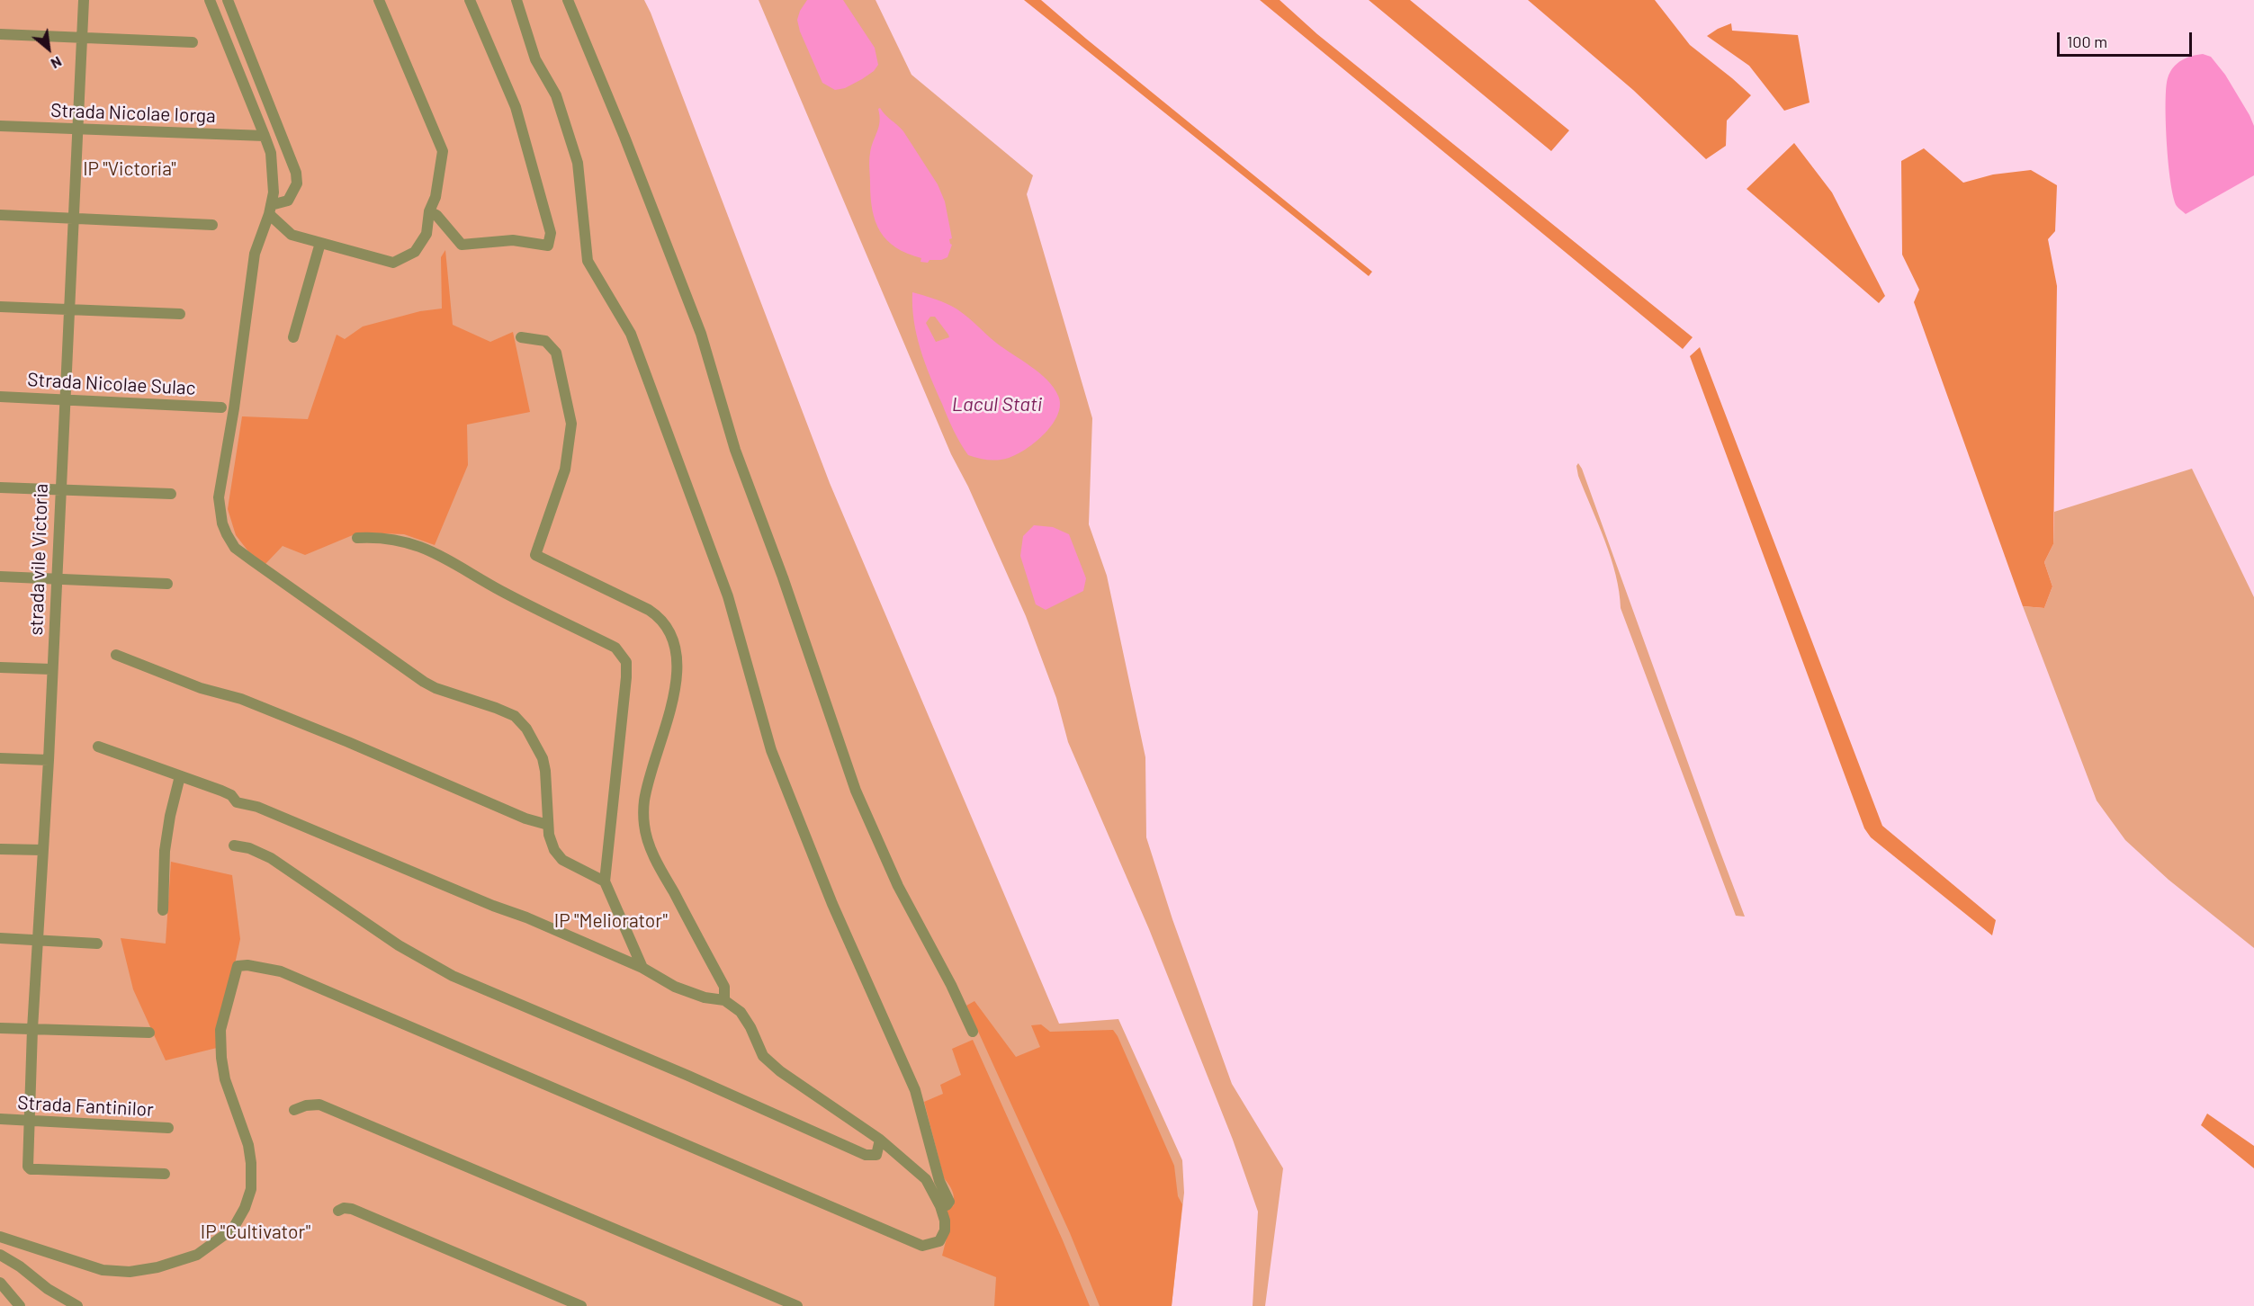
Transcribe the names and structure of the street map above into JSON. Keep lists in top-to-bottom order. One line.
{"streets":{"street":["Strada Nicolae Iorga","Strada Nicolae Sulac","strada vile Victoria","Strada Fantinilor"]},"crossings":[["Strada Nicolae Iorga","strada vile Victoria"],["Strada Nicolae Sulac","strada vile Victoria"],["strada vile Victoria","Strada Fantinilor"]],"water":["Lacul Stati"],"parks":["IP \"Victoria\"","IP \"Meliorator\"","IP \"Cultivator\""],"scale_bar":"100 m","north":"bottom right"}
